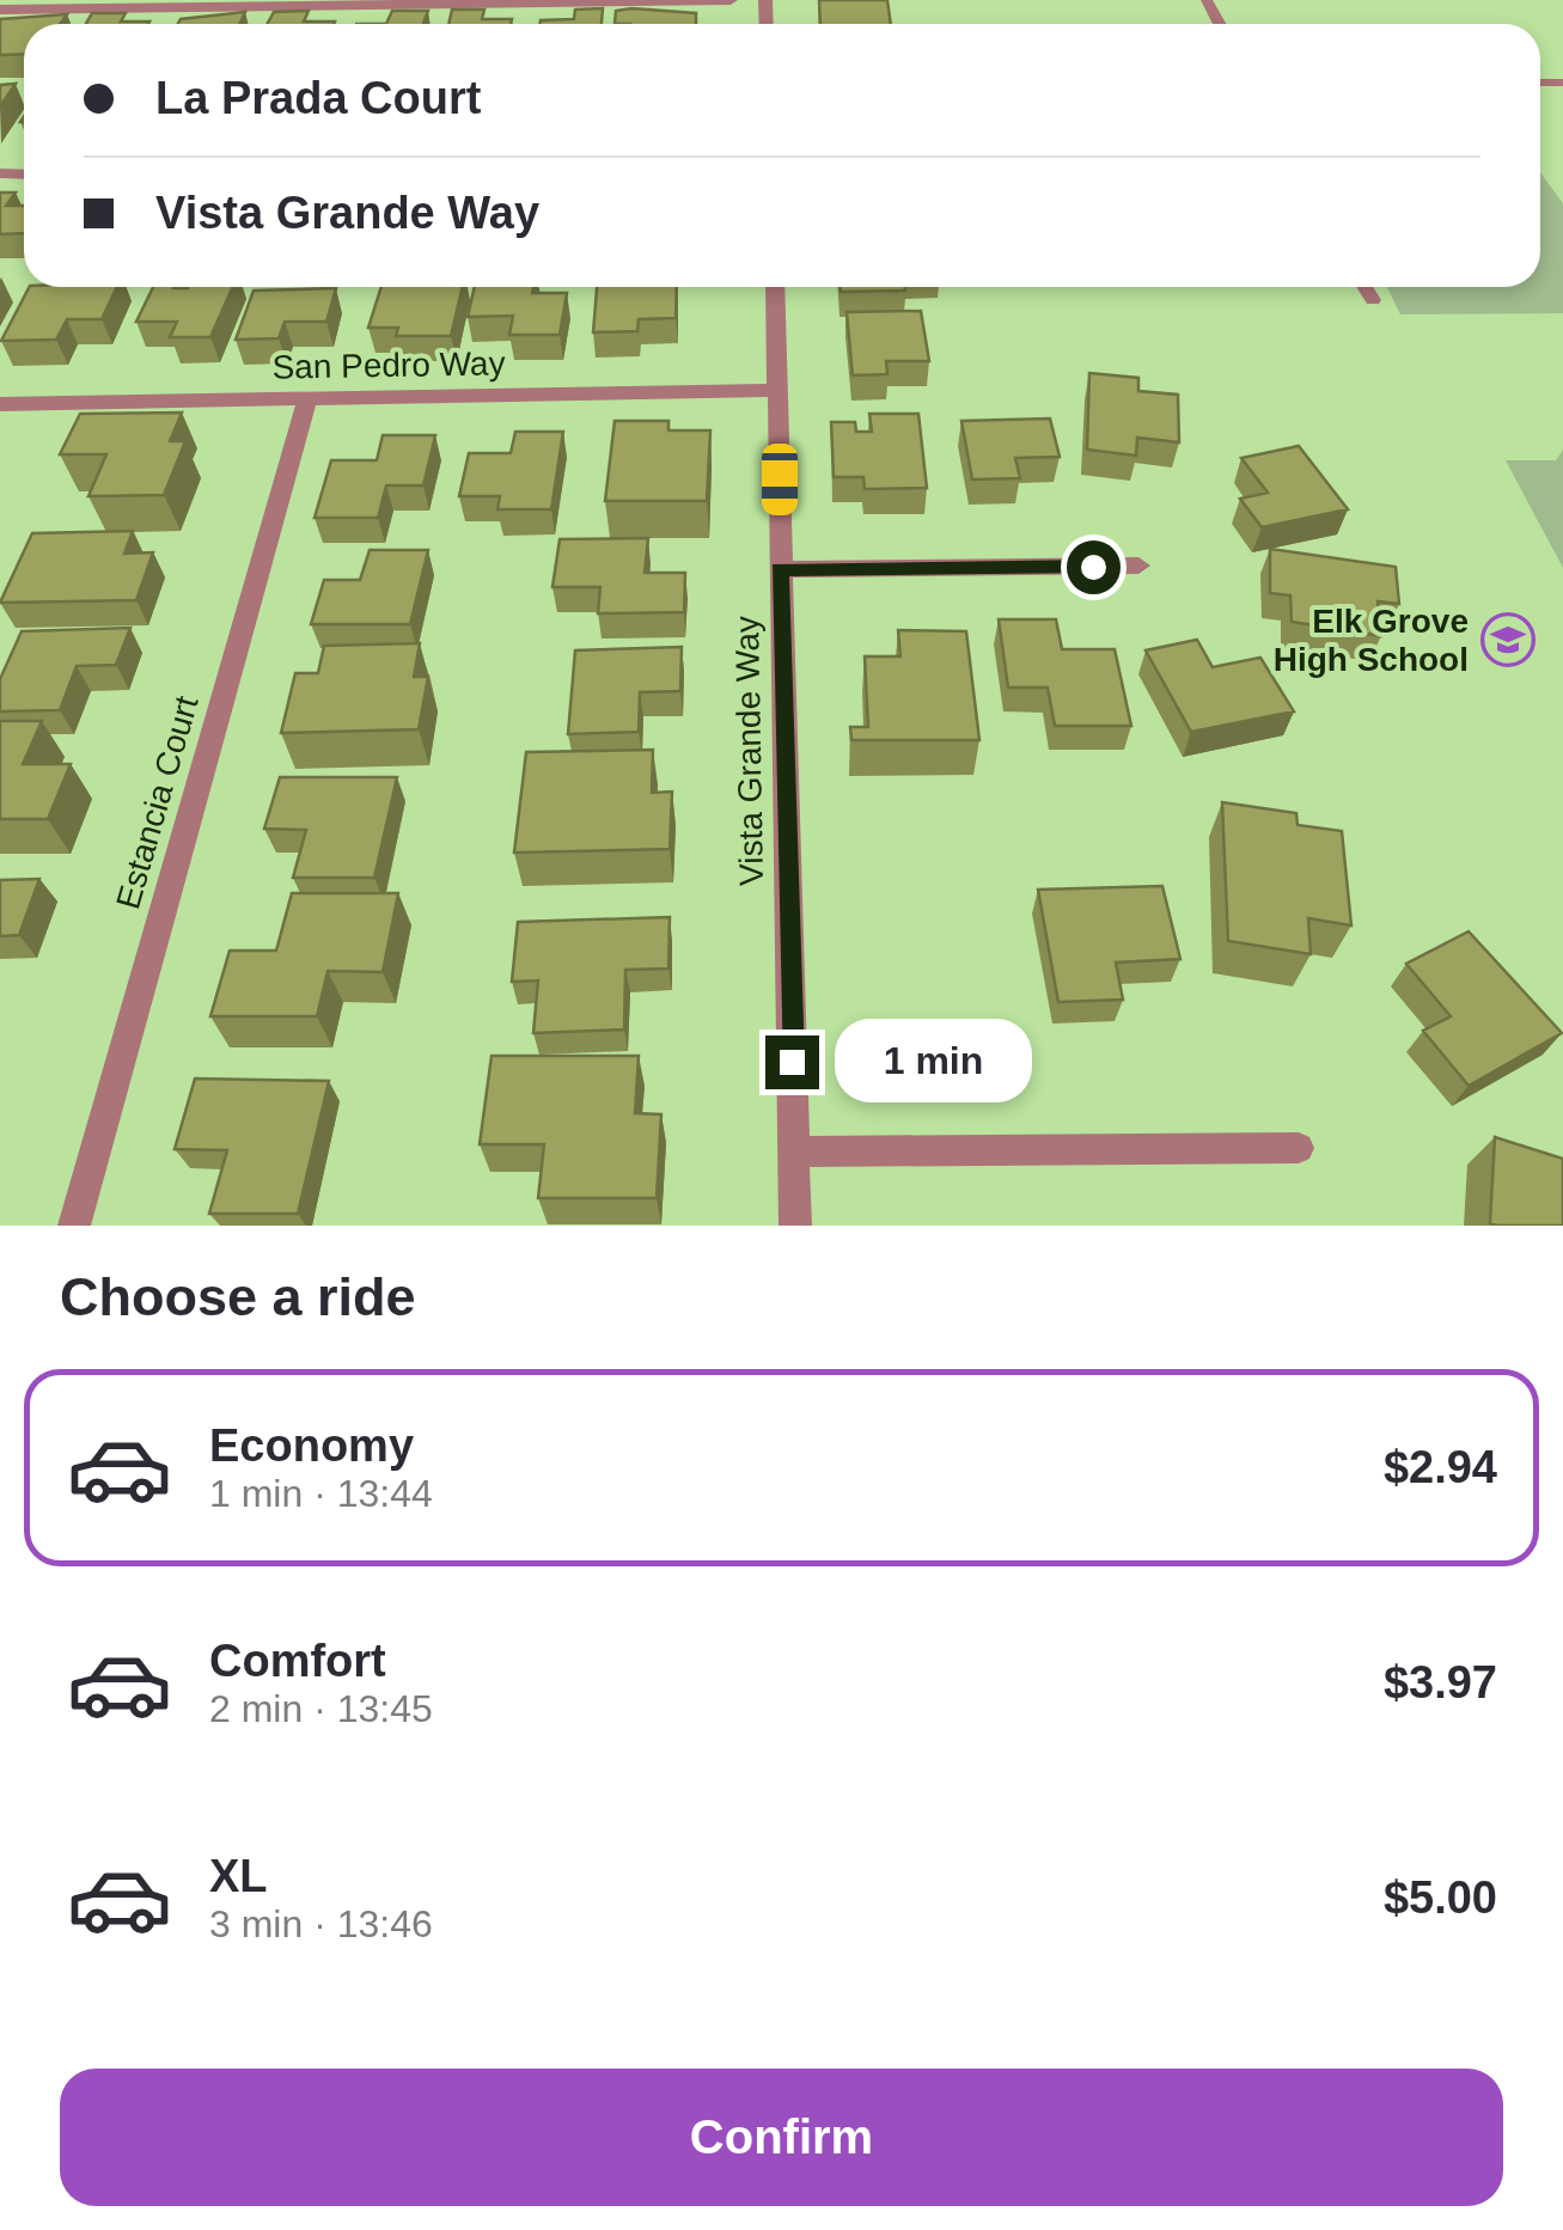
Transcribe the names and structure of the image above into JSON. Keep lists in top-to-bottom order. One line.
{"streets":{"street":["San Pedro Way","Vista Grande Way","Estancia Court"]},"crossings":[["San Pedro Way","Vista Grande Way"],["San Pedro Way","Estancia Court"]],"places":{"school or university":["Elk Grove High School"]},"page":{"banner":["La Prada Court","Vista Grande Way"],"bubble":"1 min","heading":"Choose a ride","list":[{"name":"Economy","note":"1 min · 13:44","value":"$2.94"},{"name":"Comfort","note":"2 min · 13:45","value":"$3.97"},{"name":"XL","note":"3 min · 13:46","value":"$5.00"}],"buttons":"Confirm"}}
